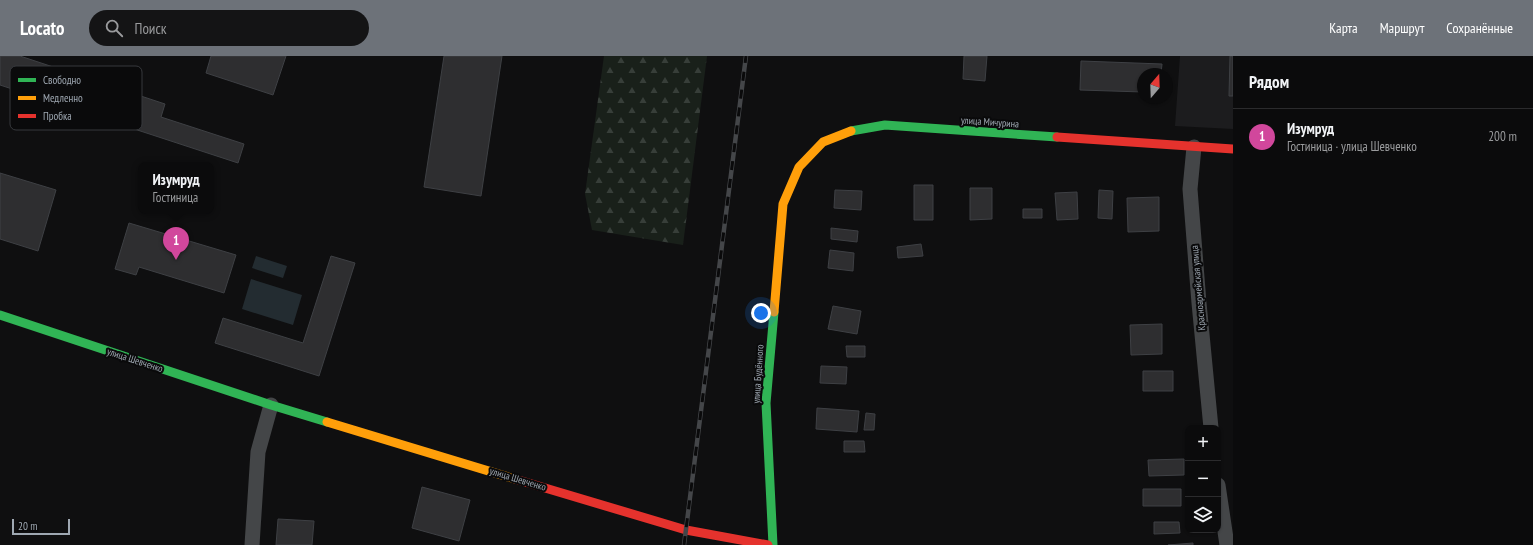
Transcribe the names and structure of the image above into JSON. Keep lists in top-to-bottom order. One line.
{"streets":{"street":["улица Мичурина","Красноармейская улица","улица Шевченко","улица Будённого"]},"crossings":[["улица Мичурина","Красноармейская улица"],["улица Мичурина","улица Будённого"]],"legend":["Свободно","Медленно","Пробка"],"scale_bar":"20 m","north":"top","page":{"header":"Locato","search":"Поиск","nav":["Карта","Маршрут","Сохранённые"],"heading":"Рядом","list":[{"mark":"1","name":"Изумруд","note":"Гостиница · улица Шевченко","value":"200 m"}],"popup":["Изумруд","Гостиница"],"pins":"1","map_buttons":["+","−"],"scale":"20 m"}}
